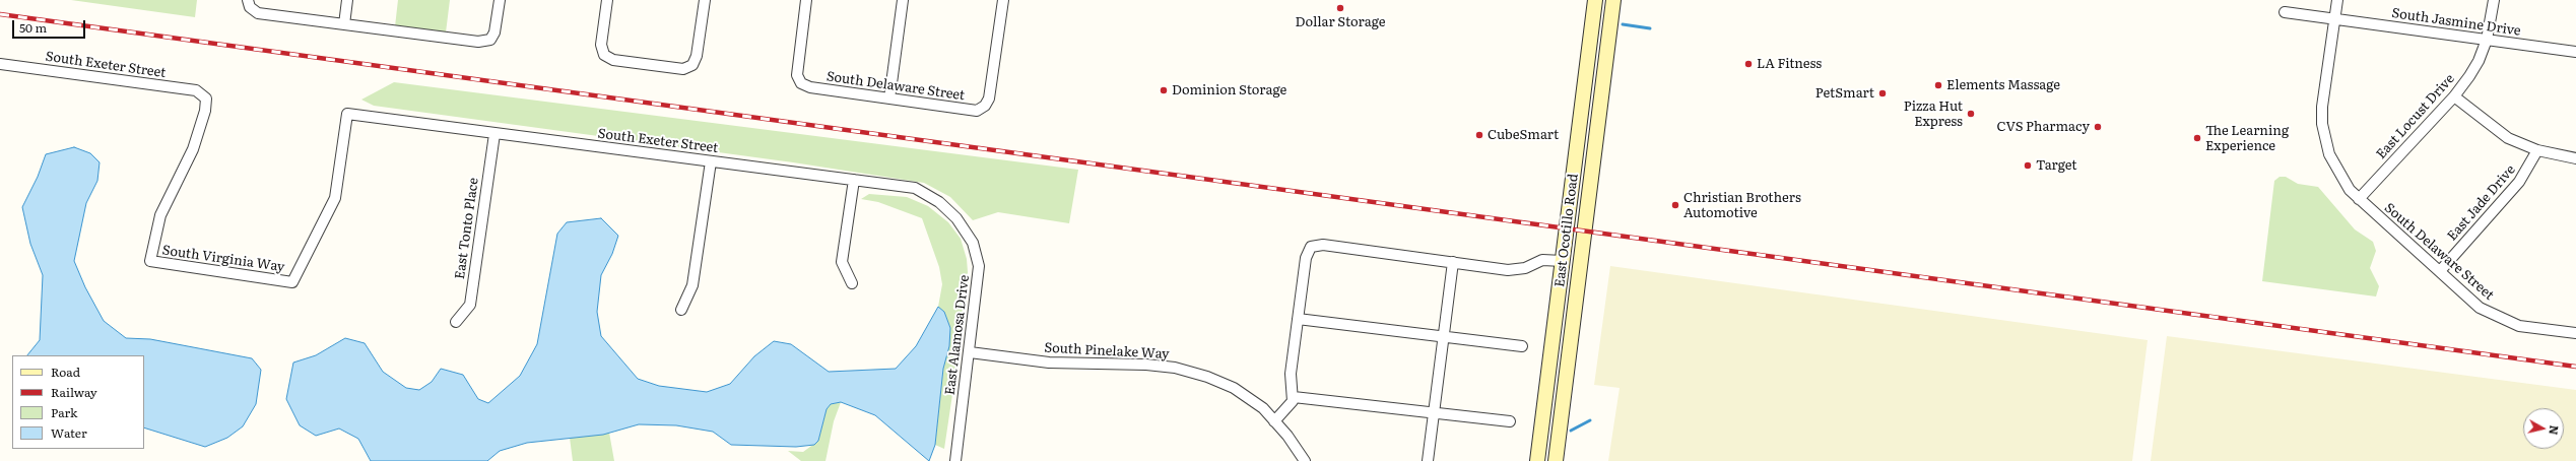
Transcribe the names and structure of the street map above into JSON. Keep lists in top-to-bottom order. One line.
{"streets":{"main road":["East Ocotillo Road"],"street":["South Jasmine Drive","South Exeter Street","South Delaware Street","East Locust Drive","East Jade Drive","East Tonto Place","South Virginia Way","East Alamosa Drive","South Pinelake Way"]},"crossings":[["South Jasmine Drive","South Delaware Street"],["South Jasmine Drive","East Locust Drive"],["South Exeter Street","East Tonto Place"],["South Exeter Street","South Virginia Way"],["South Exeter Street","East Alamosa Drive"],["South Delaware Street","East Locust Drive"],["South Delaware Street","East Jade Drive"],["East Alamosa Drive","South Pinelake Way"]],"places":["Dollar Storage","LA Fitness","Elements Massage","Dominion Storage","PetSmart","Pizza Hut Express","CVS Pharmacy","CubeSmart","The Learning Experience","Target","Christian Brothers Automotive"],"legend":["Road","Railway","Park","Water"],"scale_bar":"50 m","north":"right"}
